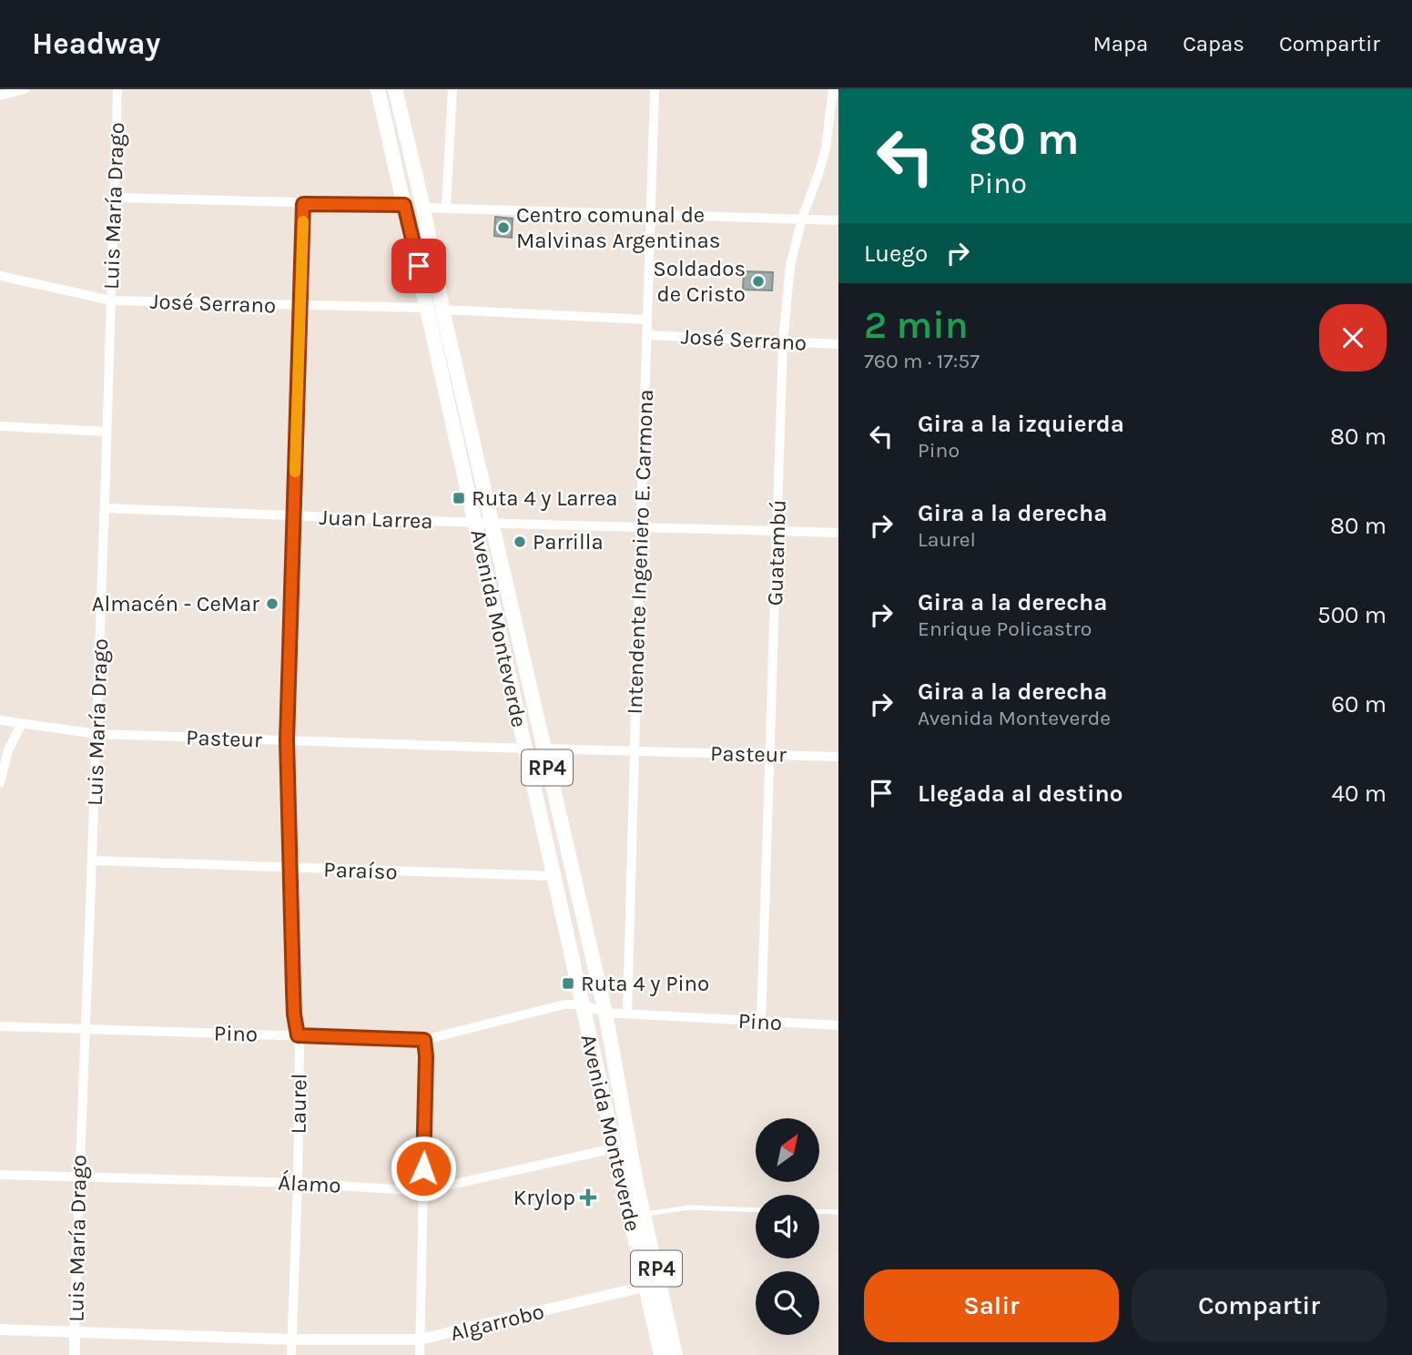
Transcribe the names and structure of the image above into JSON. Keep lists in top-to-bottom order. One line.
{"streets":{"main road":["Avenida Monteverde","RP4"],"street":["Luis María Drago","José Serrano","Juan Larrea","Intendente Ingeniero E. Carmona","Guatambú","Pasteur","Paraíso","Pino","Laurel","Álamo","Algarrobo"]},"crossings":[["Luis María Drago","José Serrano"],["Luis María Drago","Juan Larrea"],["Luis María Drago","Pasteur"],["Luis María Drago","Paraíso"],["Luis María Drago","Pino"],["Luis María Drago","Álamo"],["Luis María Drago","Algarrobo"],["José Serrano","Intendente Ingeniero E. Carmona"],["José Serrano","Guatambú"],["José Serrano","Avenida Monteverde"],["José Serrano","Laurel"],["Juan Larrea","Intendente Ingeniero E. Carmona"],["Juan Larrea","Guatambú"],["Juan Larrea","Avenida Monteverde"],["Juan Larrea","Laurel"],["Intendente Ingeniero E. Carmona","Pasteur"],["Intendente Ingeniero E. Carmona","Pino"],["Guatambú","Pasteur"],["Guatambú","Pino"],["Avenida Monteverde","Pasteur"],["Avenida Monteverde","Paraíso"],["Avenida Monteverde","Pino"],["Avenida Monteverde","Álamo"],["Avenida Monteverde","Algarrobo"],["Pasteur","Laurel"],["Paraíso","Laurel"],["Pino","Laurel"],["Laurel","Álamo"],["Laurel","Algarrobo"]],"places":{"other":["Centro comunal de Malvinas Argentinas","Soldados de Cristo","Parrilla","Almacén - CeMar"],"transit":["Ruta 4 y Larrea","Ruta 4 y Pino"],"health":["Krylop"]},"north":"top right","page":{"header":"Headway","nav":["Mapa","Capas","Compartir"],"turn":["80 m","Pino"],"then":"Luego","heading":["2 min","760 m · 17:57"],"list":[{"name":"Gira a la izquierda","note":"Pino","value":"80 m"},{"name":"Gira a la derecha","note":"Laurel","value":"80 m"},{"name":"Gira a la derecha","note":"Enrique Policastro","value":"500 m"},{"name":"Gira a la derecha","note":"Avenida Monteverde","value":"60 m"},{"name":"Llegada al destino","value":"40 m"}],"buttons":["Salir","Compartir"]}}
